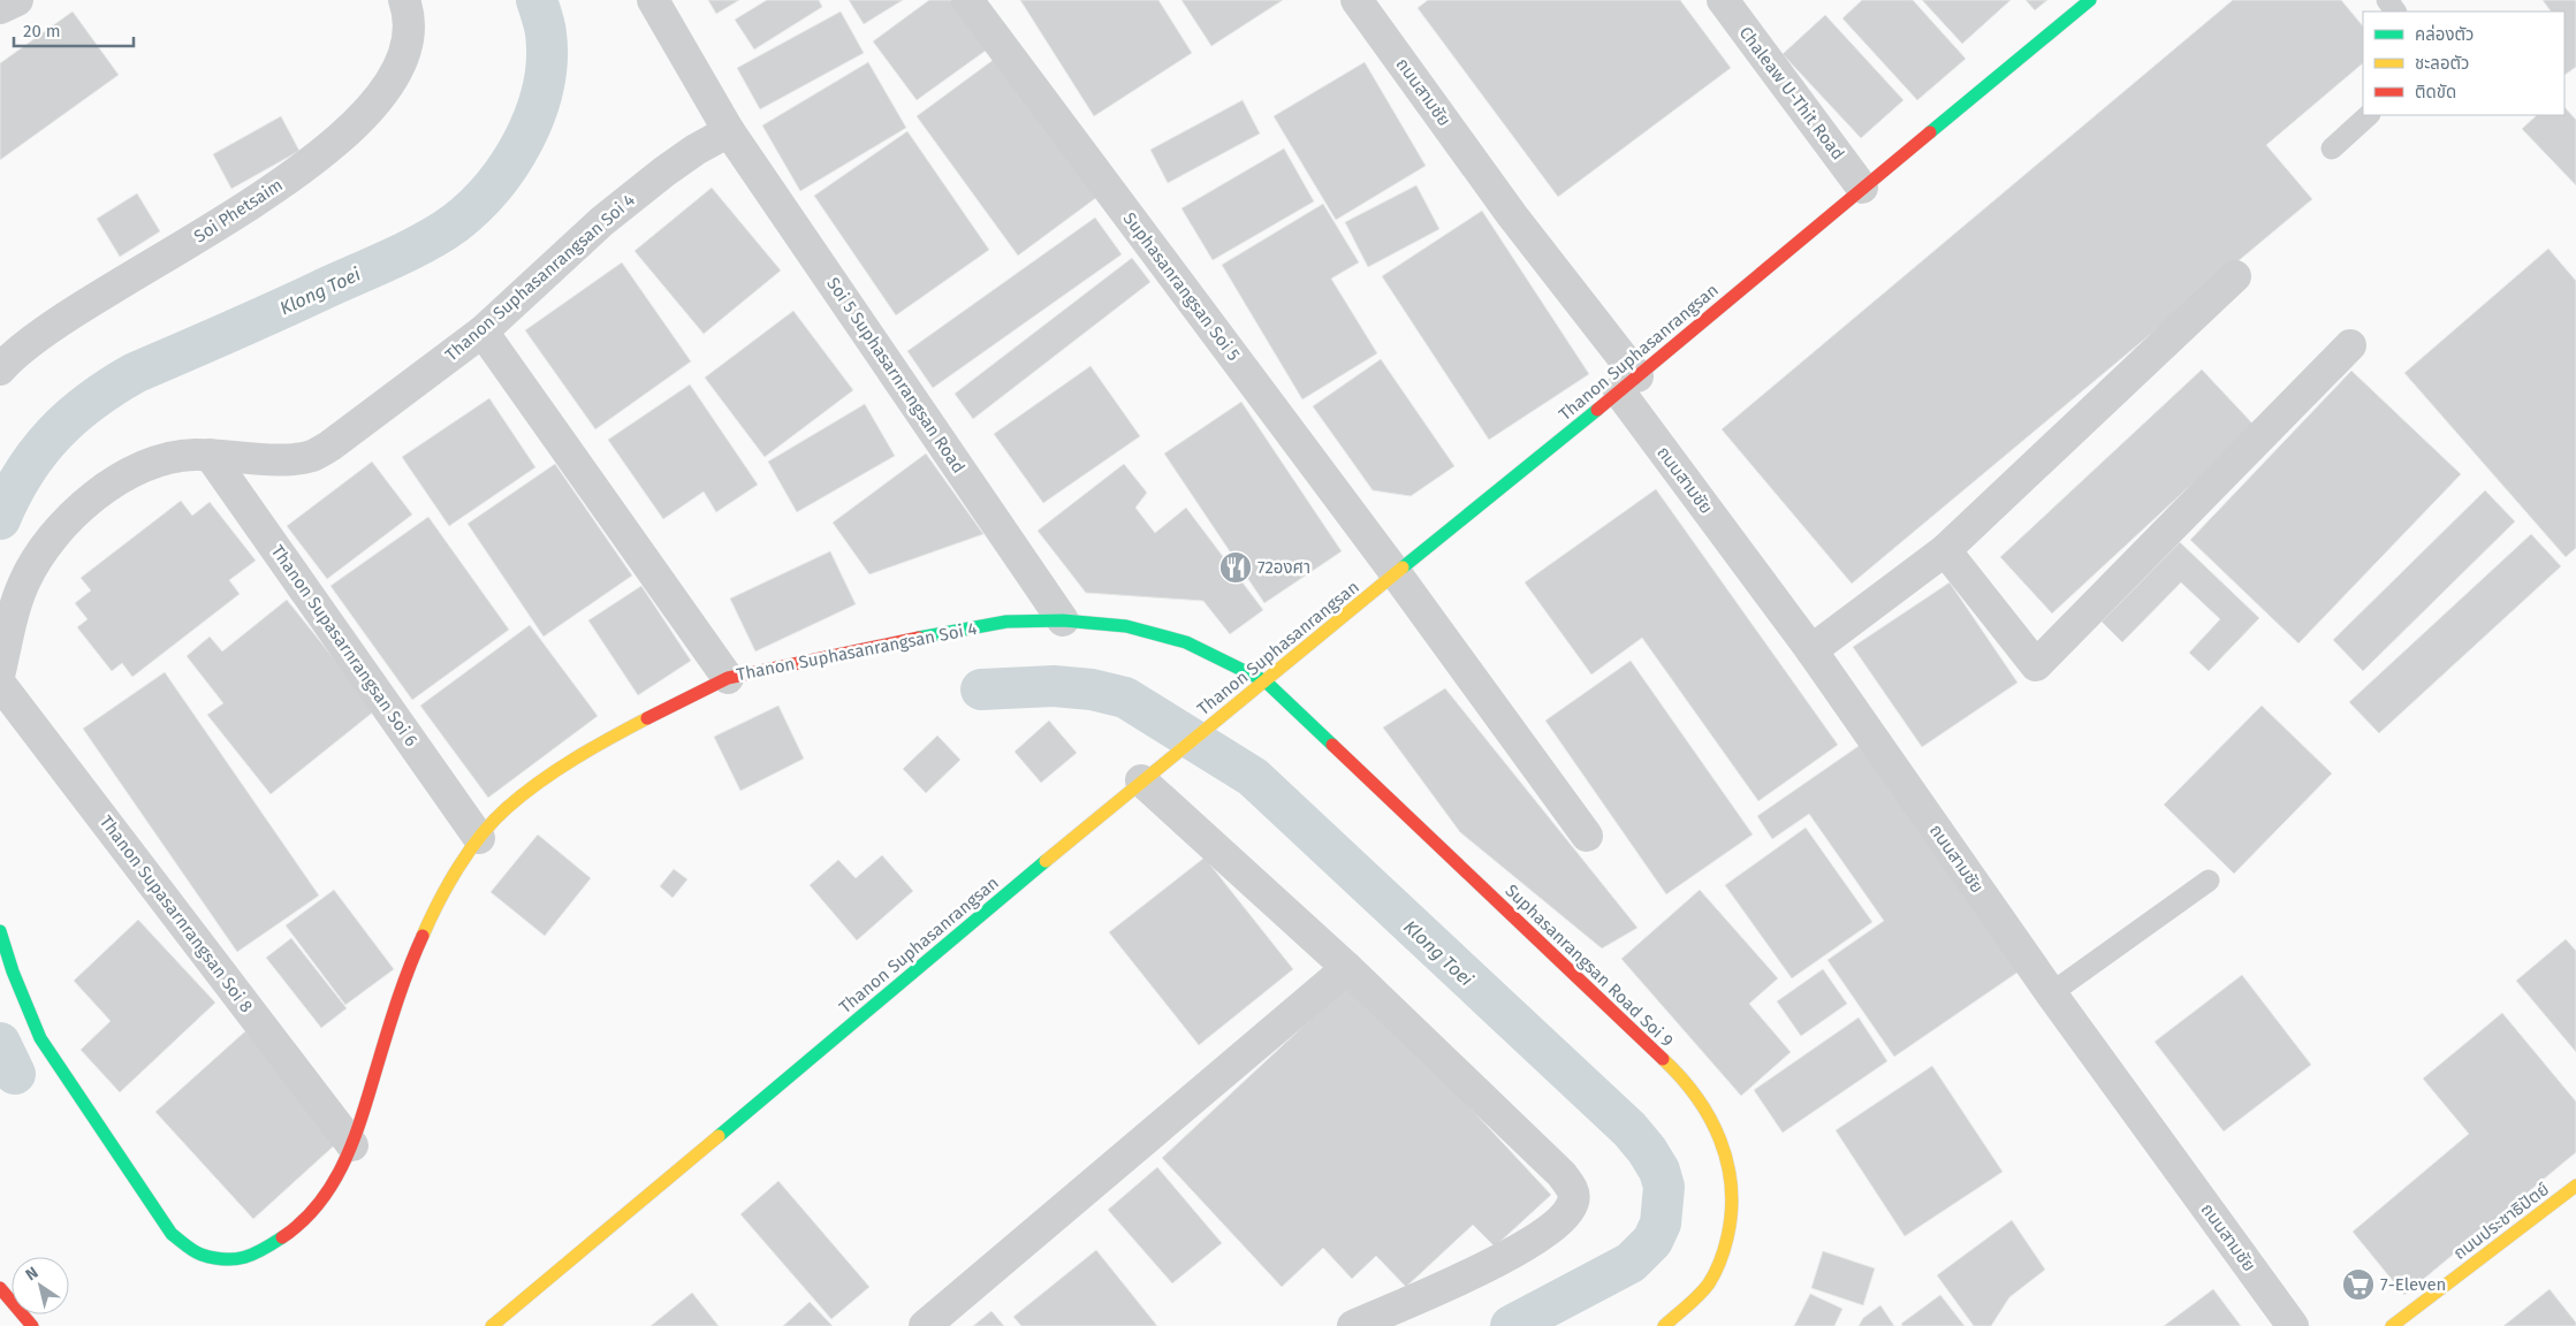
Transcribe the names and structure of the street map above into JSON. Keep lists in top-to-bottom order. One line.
{"streets":{"street":["ถนนสามชัย","Chaleaw U-Thit Road","Soi Phetsaim","Thanon Suphasanrangsan Soi 4","Suphasanrangsan Soi 5","Thanon Suphasanrangsan","Soi 5 Suphasarnrangsan Road","Thanon Supasarnrangsan Soi 6","Thanon Supasarnrangsan Soi 8","Suphasanrangsan Road Soi 9","ถนนประชาธิปัตย์"]},"crossings":[["ถนนสามชัย","Thanon Suphasanrangsan"],["Chaleaw U-Thit Road","Thanon Suphasanrangsan"],["Thanon Suphasanrangsan Soi 4","Thanon Suphasanrangsan"],["Thanon Suphasanrangsan Soi 4","Soi 5 Suphasarnrangsan Road"],["Thanon Suphasanrangsan Soi 4","Thanon Supasarnrangsan Soi 6"],["Thanon Suphasanrangsan Soi 4","Thanon Supasarnrangsan Soi 8"],["Thanon Suphasanrangsan Soi 4","Suphasanrangsan Road Soi 9"],["Suphasanrangsan Soi 5","Thanon Suphasanrangsan"],["Thanon Suphasanrangsan","Suphasanrangsan Road Soi 9"]],"water":["Klong Toei"],"places":{"restaurant":["72องศา"],"supermarket":["7-Eleven"]},"legend":["คล่องตัว","ชะลอตัว","ติดขัด"],"scale_bar":"20 m","north":"top left"}
